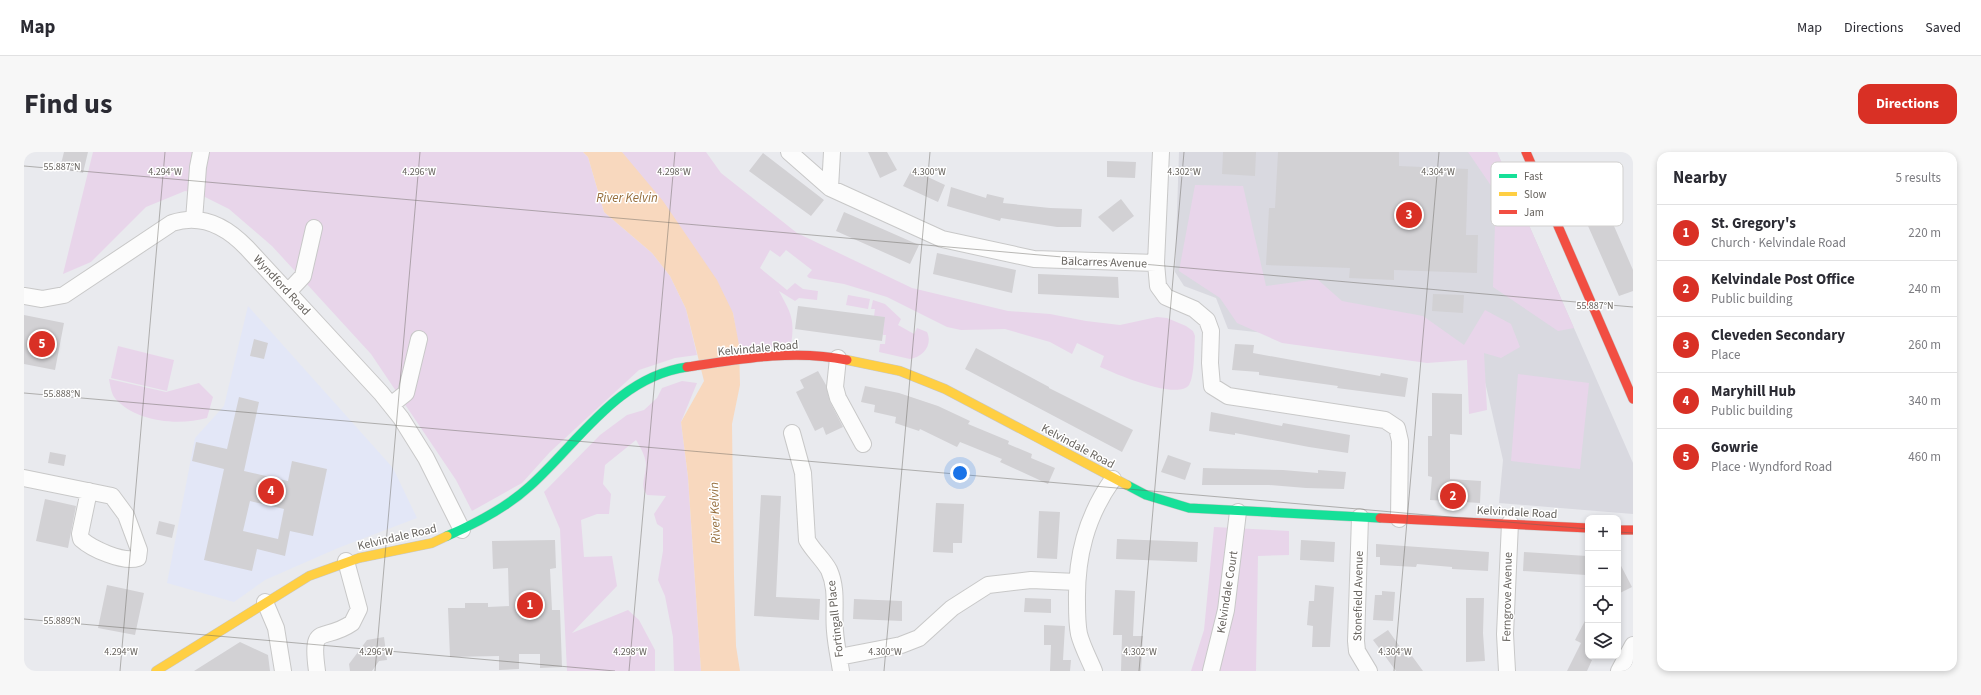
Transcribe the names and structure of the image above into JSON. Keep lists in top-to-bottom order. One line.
{"streets":{"street":["Balcarres Avenue","Wyndford Road","Kelvindale Road","Kelvindale Court","Stonefield Avenue","Ferngrove Avenue","Fortingall Place"]},"crossings":[["Balcarres Avenue","Kelvindale Road"],["Wyndford Road","Kelvindale Road"],["Kelvindale Road","Kelvindale Court"],["Kelvindale Road","Stonefield Avenue"],["Kelvindale Road","Ferngrove Avenue"]],"water":["River Kelvin"],"legend":["Fast","Slow","Jam"],"page":{"header":"Map","nav":["Map","Directions","Saved"],"title":"Find us","buttons":"Directions","heading":["Nearby","5 results"],"pins":["3","5","4","2","1"],"list":[{"mark":"1","name":"St. Gregory's","note":"Church · Kelvindale Road","value":"220 m"},{"mark":"2","name":"Kelvindale Post Office","note":"Public building","value":"240 m"},{"mark":"3","name":"Cleveden Secondary","note":"Place","value":"260 m"},{"mark":"4","name":"Maryhill Hub","note":"Public building","value":"340 m"},{"mark":"5","name":"Gowrie","note":"Place · Wyndford Road","value":"460 m"}],"map_buttons":["+","−"]},"coordinates":["55.887°N","4.294°W","4.296°W","4.298°W","4.300°W","4.302°W","4.304°W","55.888°N","55.889°N"]}
